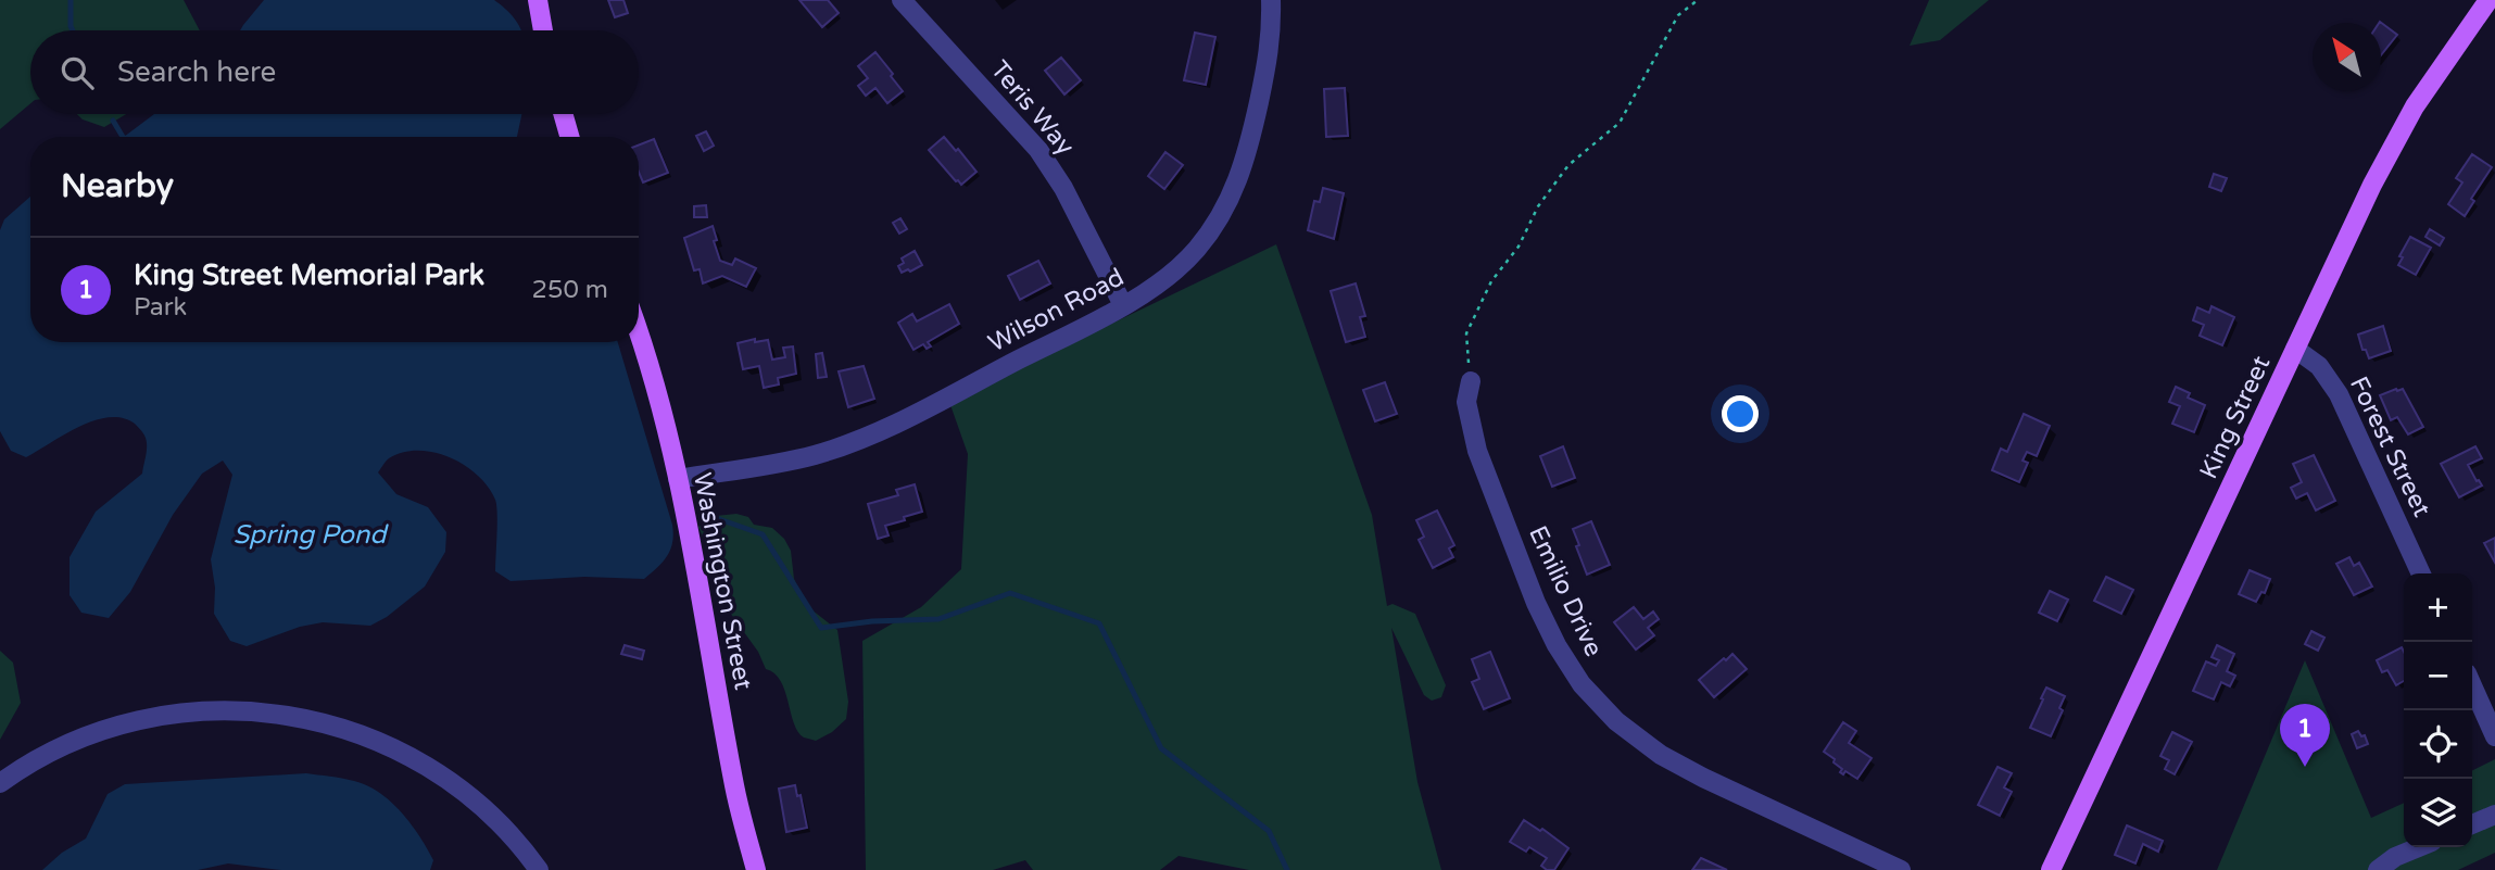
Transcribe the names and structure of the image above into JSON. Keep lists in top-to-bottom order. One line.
{"streets":{"main road":["King Street","Washington Street"],"street":["Teris Way","Wilson Road","Forest Street","Emilio Drive"]},"crossings":[["Teris Way","Wilson Road"],["Wilson Road","Washington Street"],["King Street","Forest Street"]],"water":["Spring Pond"],"north":"top left","page":{"search":"Search here","heading":"Nearby","list":[{"mark":"1","name":"King Street Memorial Park","note":"Park","value":"250 m"}],"map_buttons":["+","−"],"pins":"1"}}
